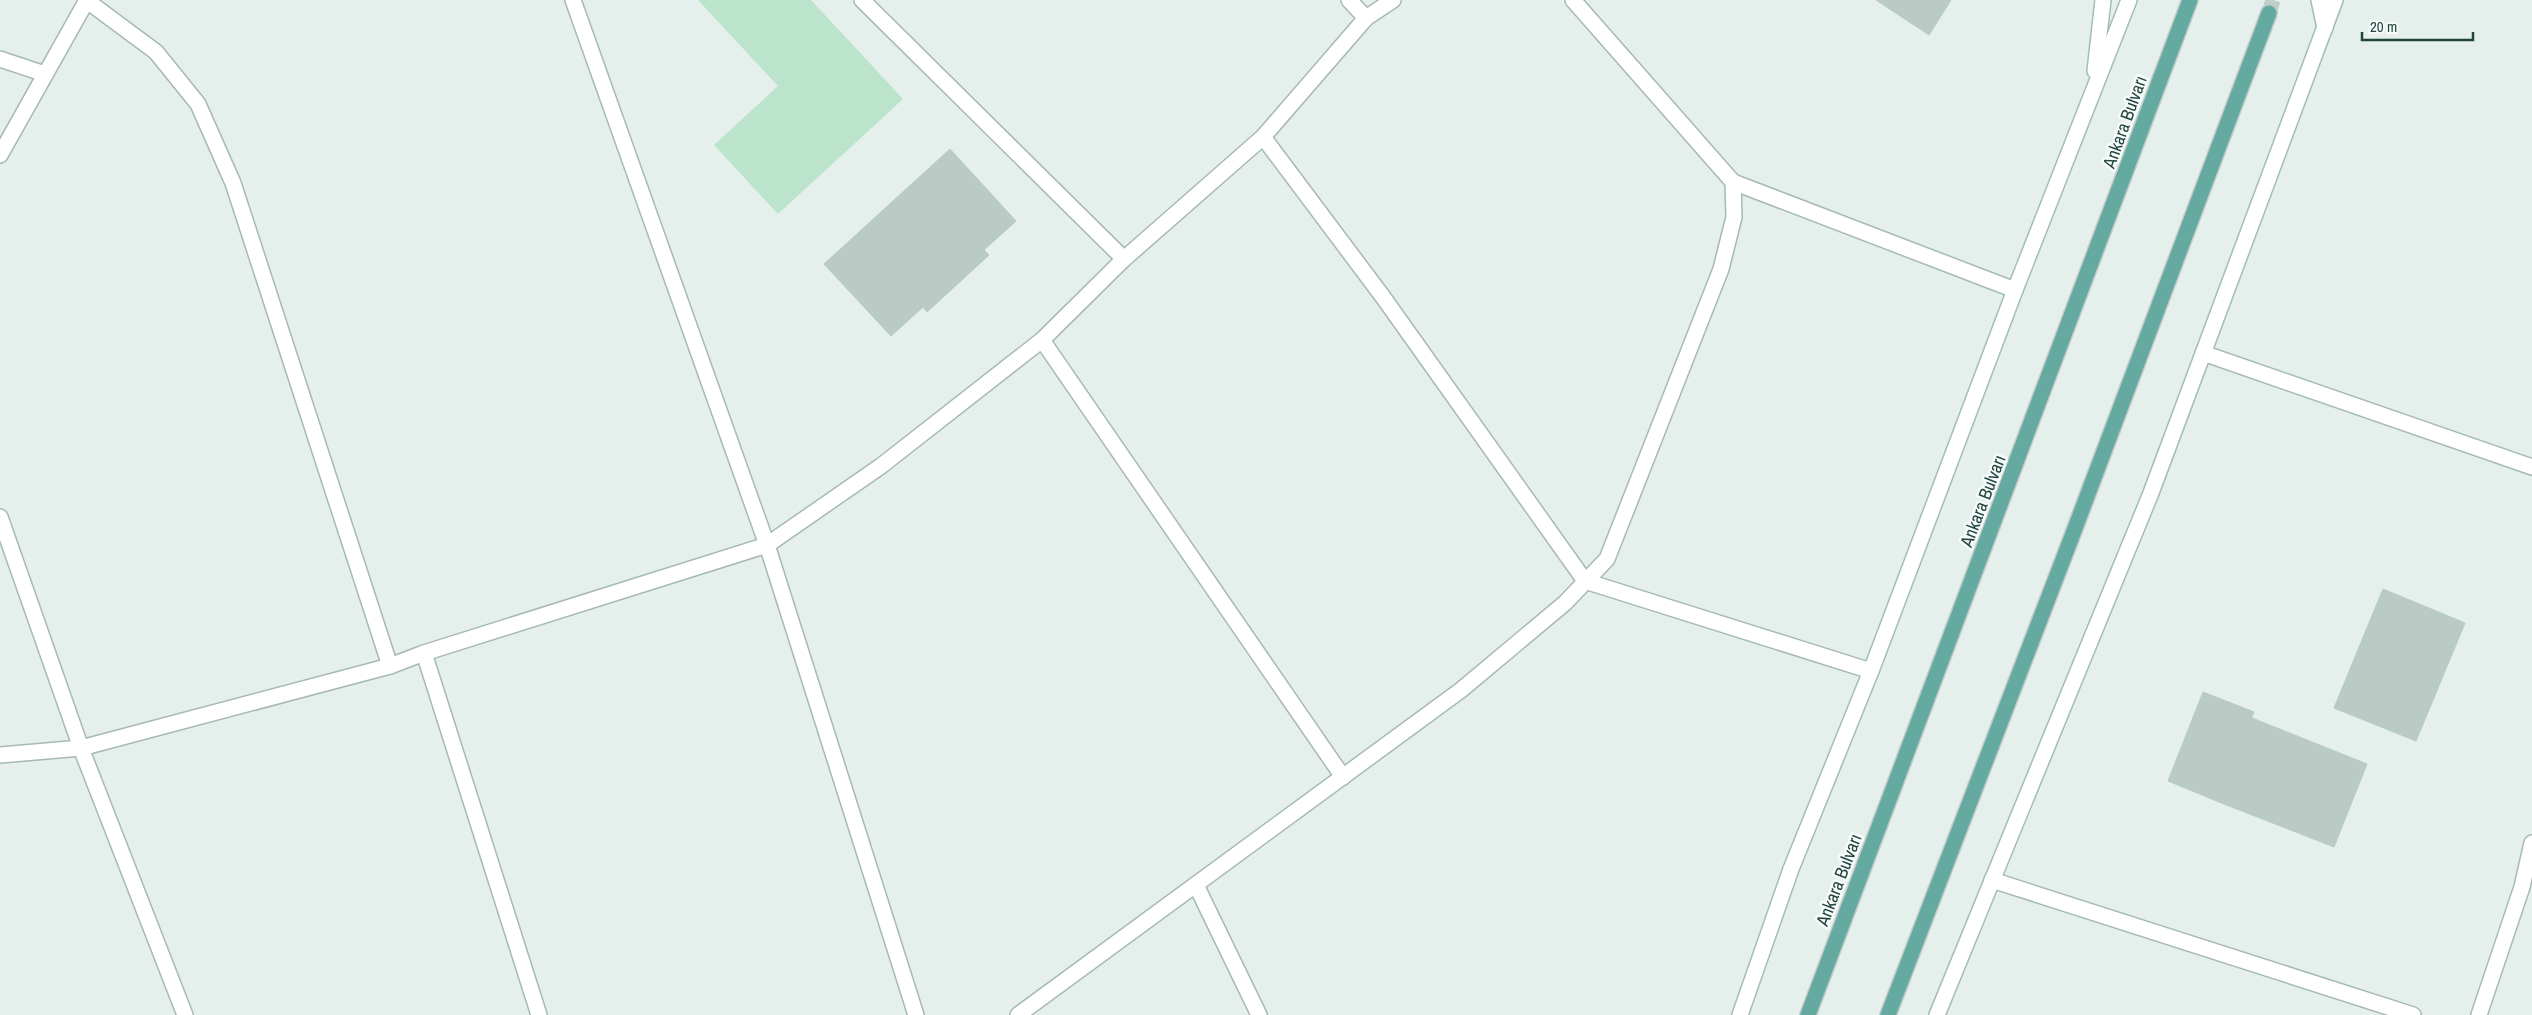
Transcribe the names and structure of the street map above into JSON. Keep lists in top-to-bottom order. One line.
{"streets":{"main road":["Ankara Bulvarı"]},"scale_bar":"20 m"}
